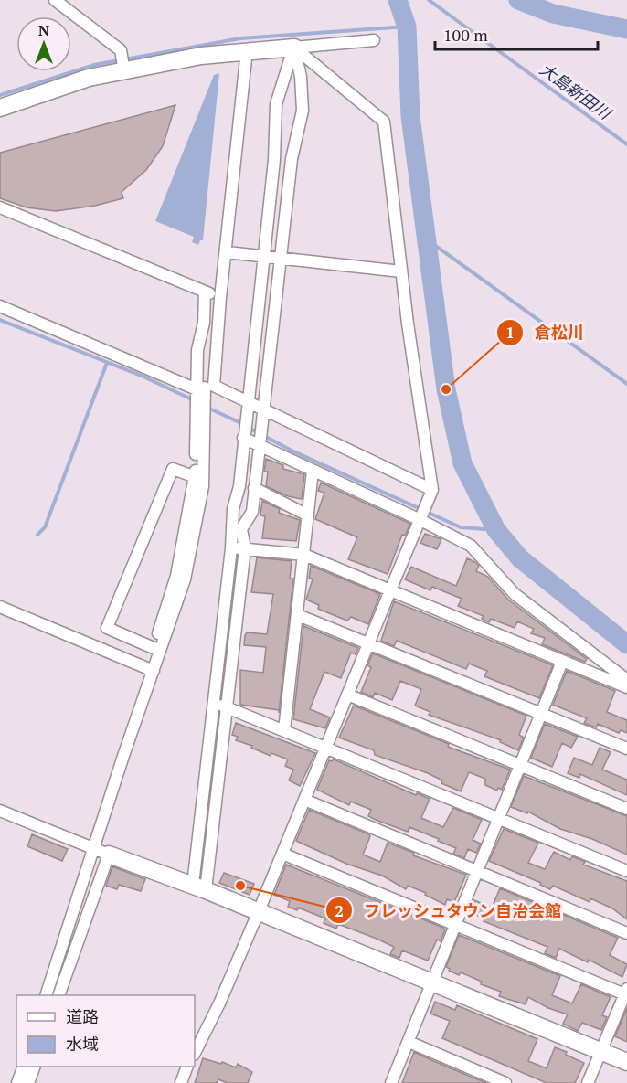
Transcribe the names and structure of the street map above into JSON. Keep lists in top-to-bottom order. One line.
{"water":["大島新田川"],"places":["倉松川","フレッシュタウン自治会館"],"legend":["道路","水域"],"scale_bar":"100 m","north":"top"}
